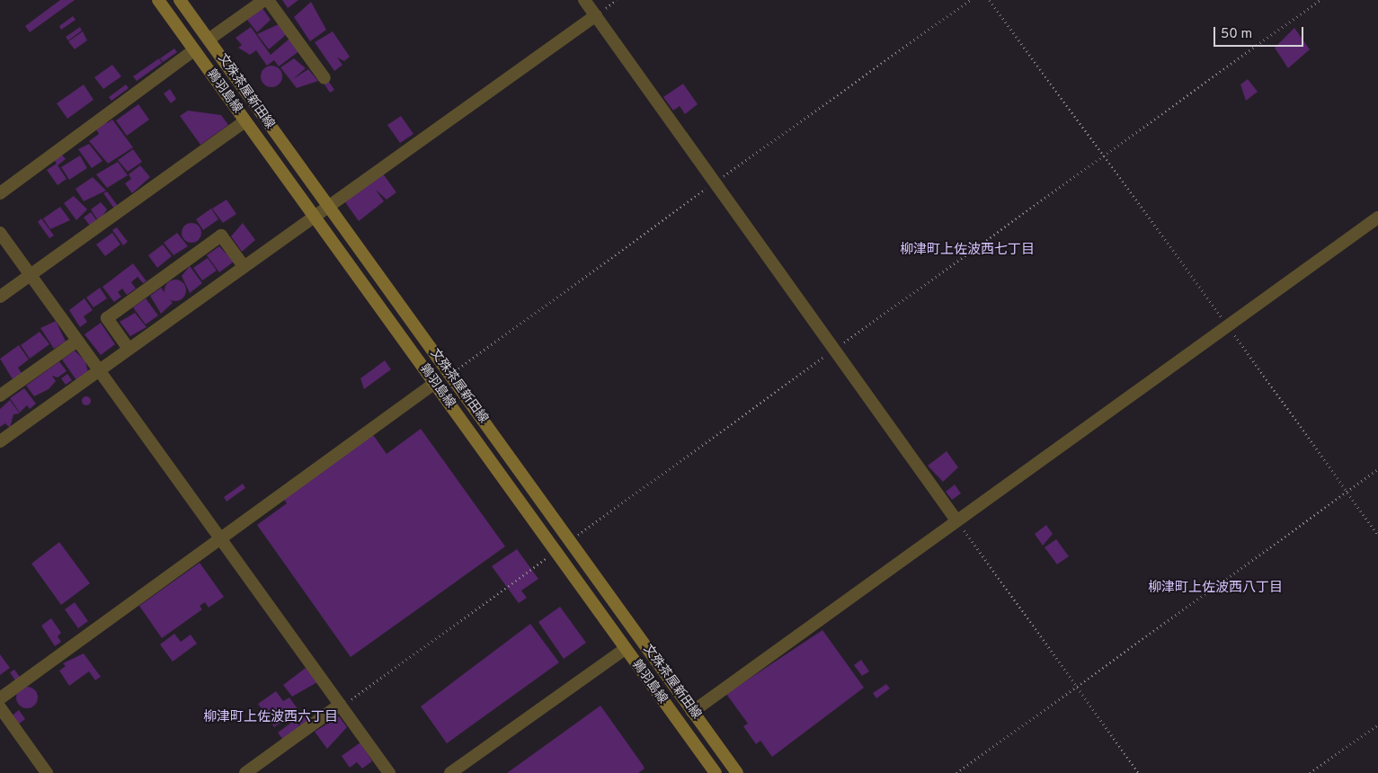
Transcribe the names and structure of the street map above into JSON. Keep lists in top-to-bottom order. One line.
{"streets":{"main road":["鶉羽島線","文殊茶屋新田線"]},"districts":["柳津町上佐波西七丁目","柳津町上佐波西八丁目","柳津町上佐波西六丁目"],"scale_bar":"50 m"}
